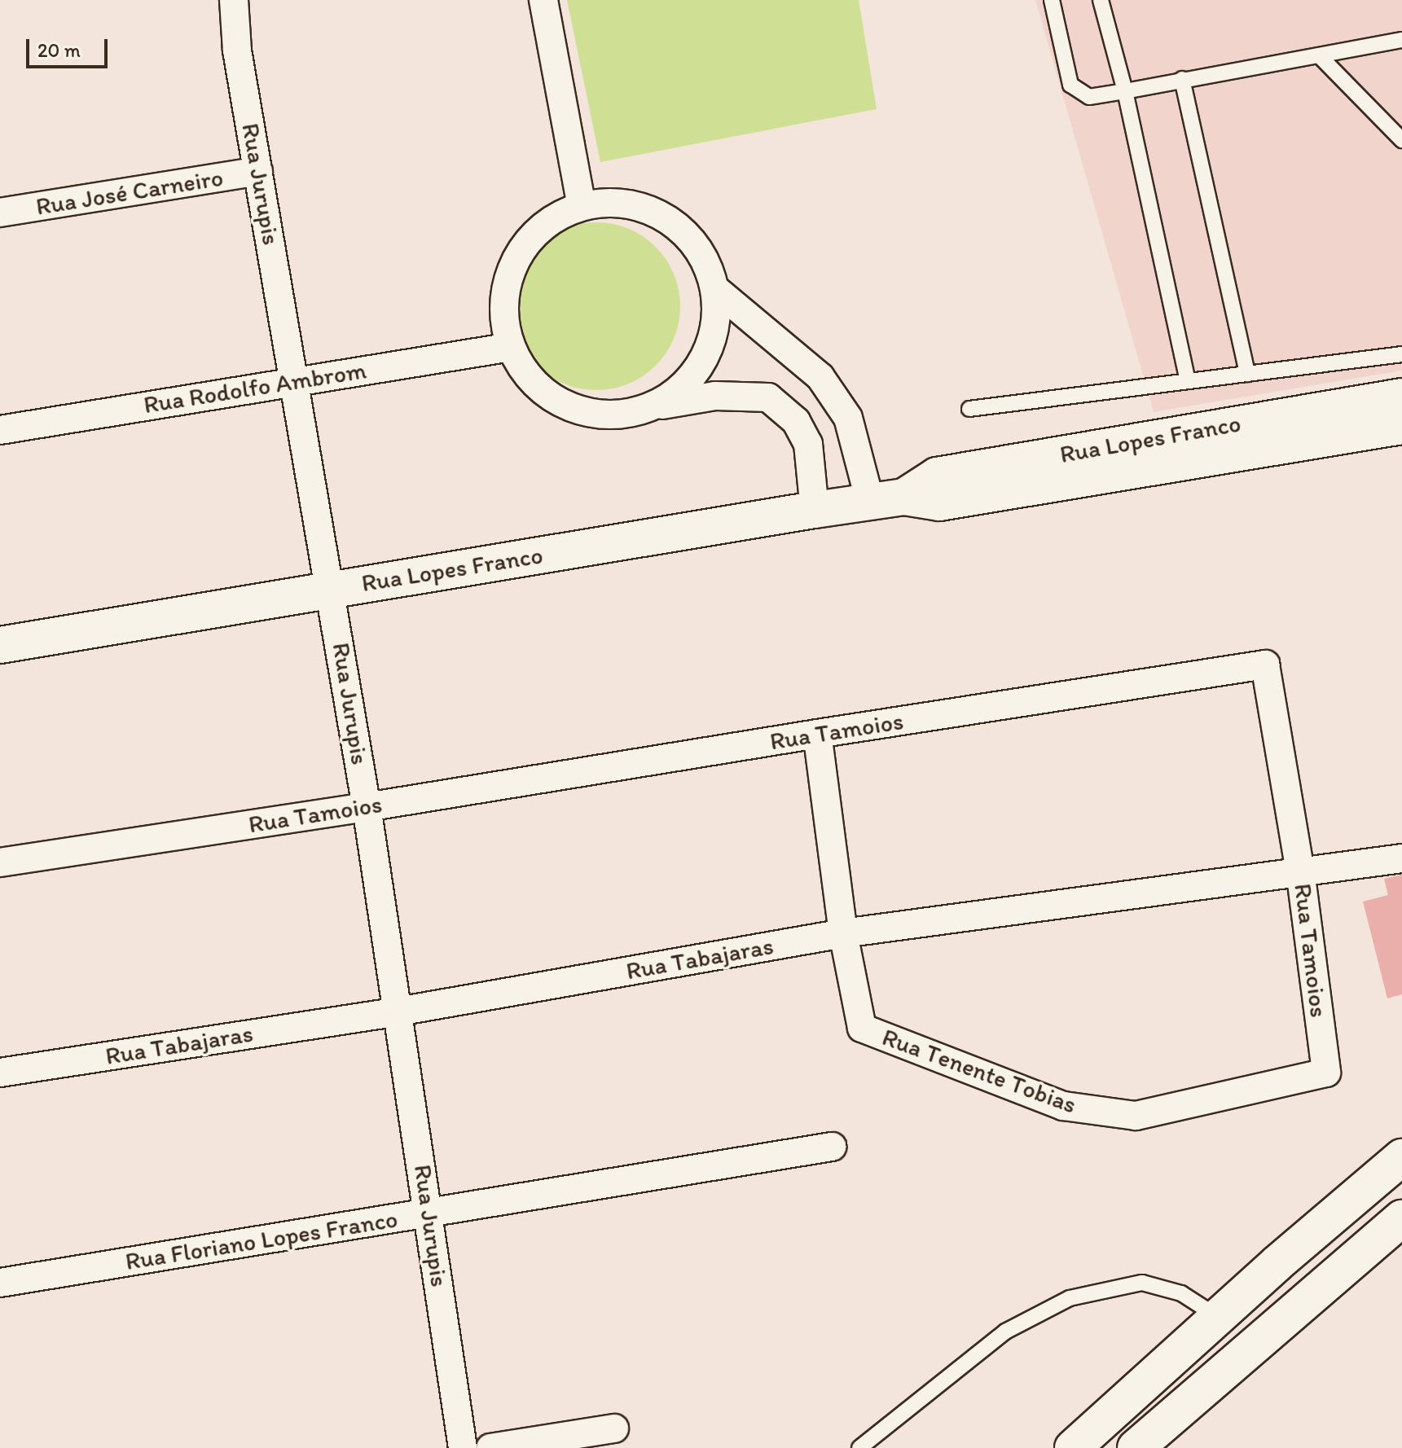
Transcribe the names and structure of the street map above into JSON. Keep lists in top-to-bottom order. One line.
{"streets":{"main road":["Rua Lopes Franco"],"street":["Rua Jurupis","Rua José Carneiro","Rua Rodolfo Ambrom","Rua Tamoios","Rua Tabajaras","Rua Tenente Tobias","Rua Floriano Lopes Franco"]},"crossings":[["Rua Jurupis","Rua José Carneiro"],["Rua Jurupis","Rua Rodolfo Ambrom"],["Rua Jurupis","Rua Lopes Franco"],["Rua Jurupis","Rua Tamoios"],["Rua Jurupis","Rua Tabajaras"],["Rua Jurupis","Rua Floriano Lopes Franco"],["Rua Tamoios","Rua Tabajaras"],["Rua Tamoios","Rua Tenente Tobias"],["Rua Tabajaras","Rua Tenente Tobias"]],"scale_bar":"20 m"}
